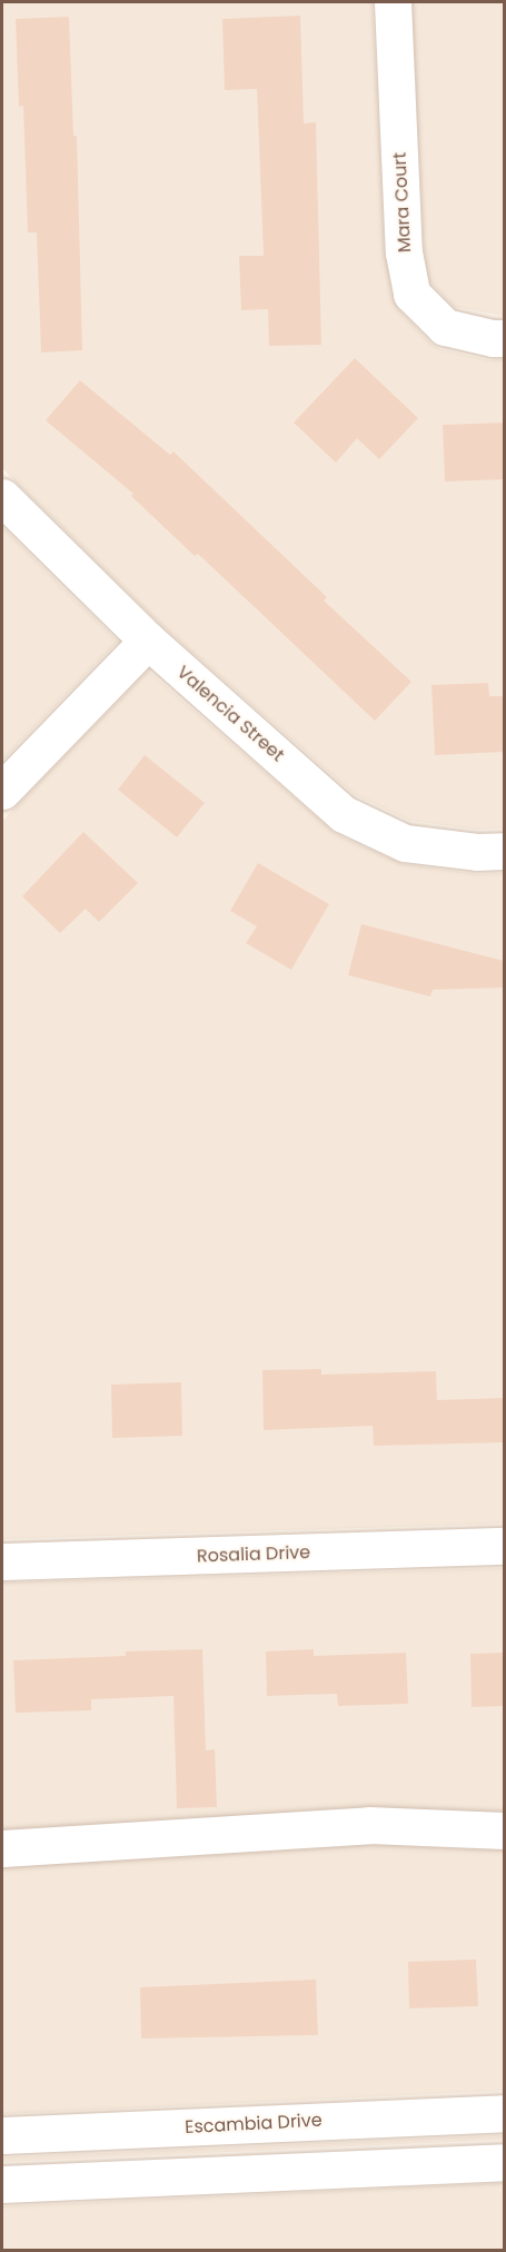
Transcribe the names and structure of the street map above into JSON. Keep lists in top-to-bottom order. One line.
{"streets":{"street":["Mara Court","Valencia Street","Rosalia Drive","Escambia Drive"]}}
